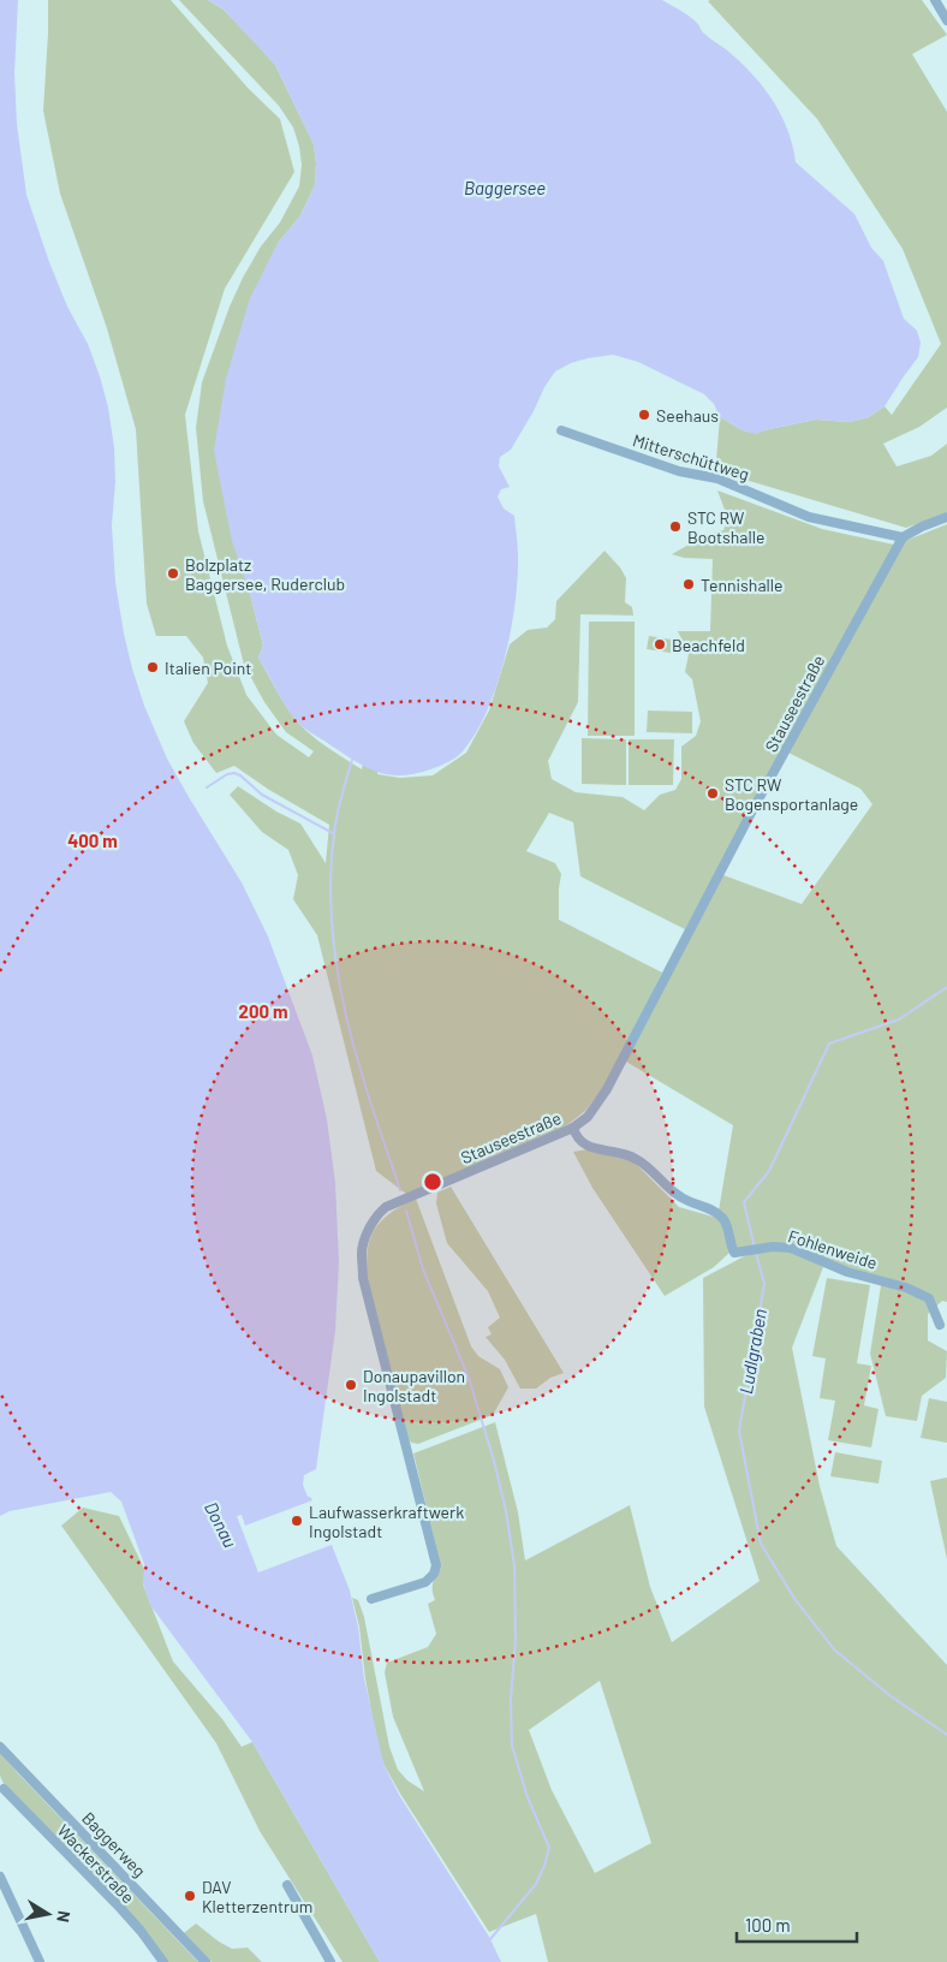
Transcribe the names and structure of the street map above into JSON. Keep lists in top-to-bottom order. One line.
{"streets":{"street":["Mitterschüttweg","Stauseestraße","Fohlenweide","Baggerweg","Wackerstraße"]},"crossings":[["Mitterschüttweg","Stauseestraße"],["Stauseestraße","Fohlenweide"]],"water":["Baggersee","Ludlgraben","Donau"],"places":["Seehaus","STC RW Bootshalle","Bolzplatz Baggersee, Ruderclub","Tennishalle","Beachfeld","Italien Point","STC RW Bogensportanlage","Donaupavillon Ingolstadt","Laufwasserkraftwerk Ingolstadt","DAV Kletterzentrum"],"scale_bar":"100 m","north":"right","rings":["400 m","200 m"]}
